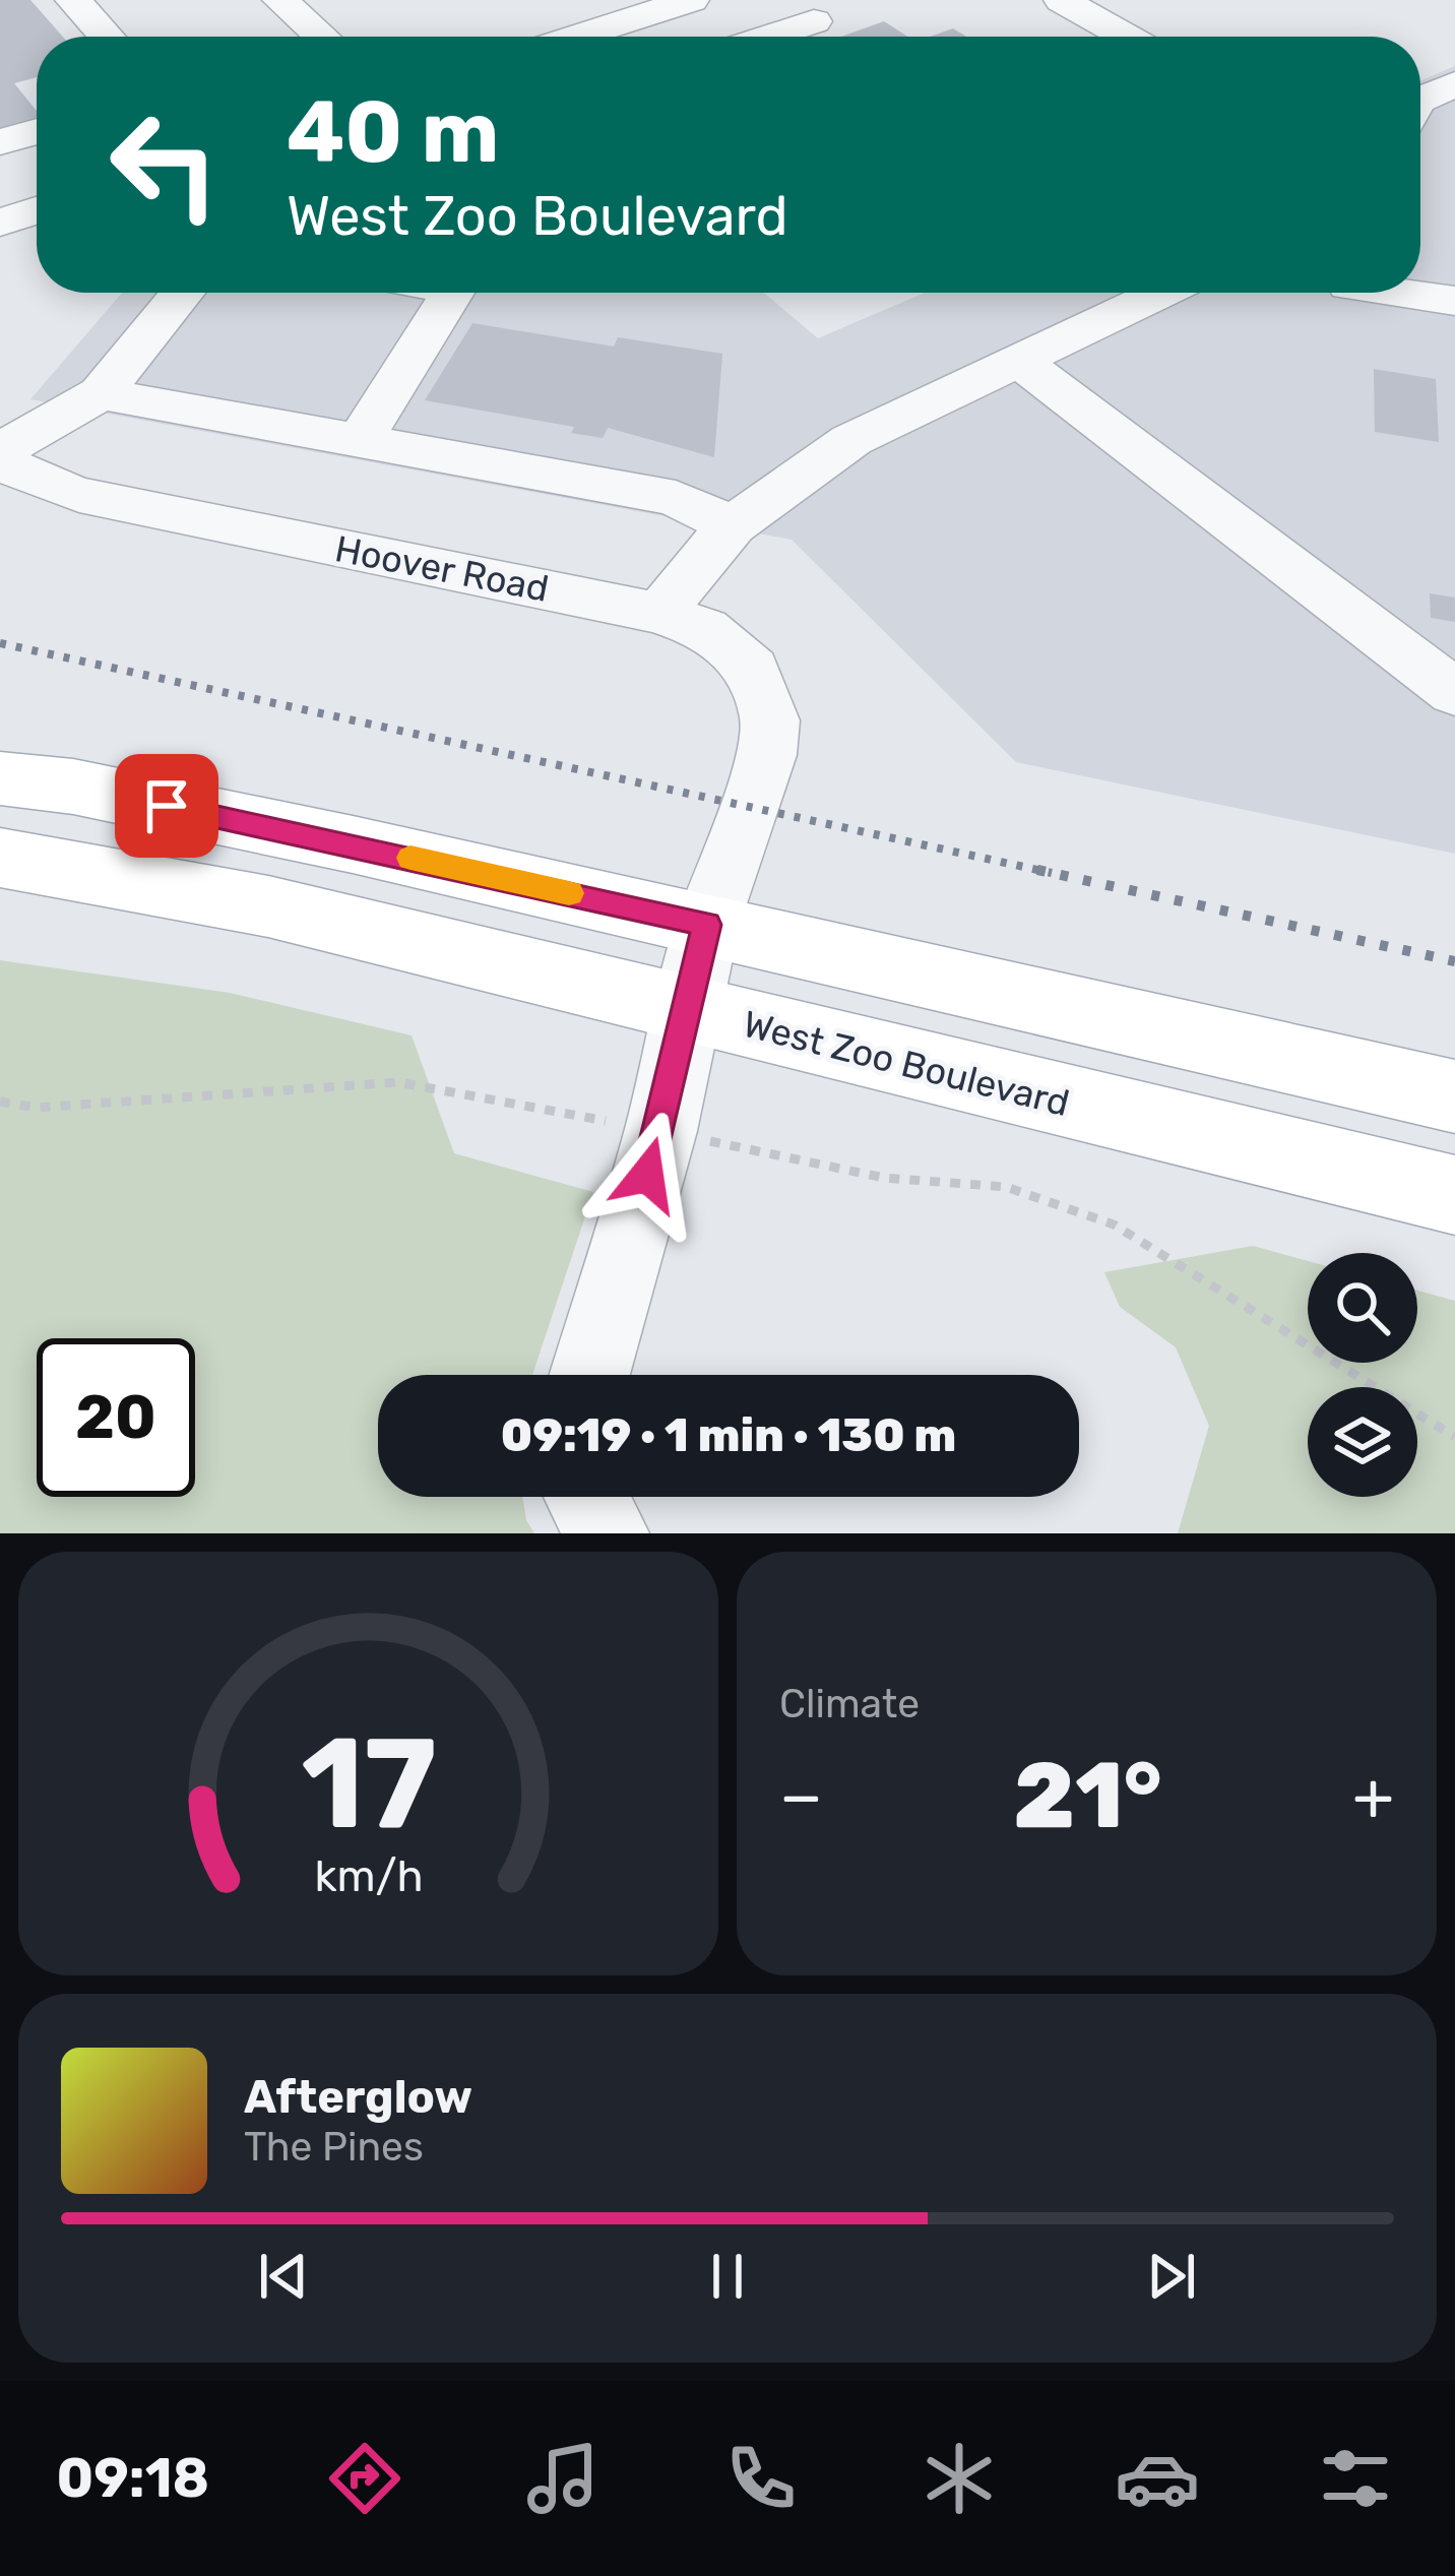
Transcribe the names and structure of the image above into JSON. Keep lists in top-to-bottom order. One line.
{"streets":{"main road":["West Zoo Boulevard"],"street":["Hoover Road"]},"crossings":[["Hoover Road","West Zoo Boulevard"]],"page":{"turn":["40 m","West Zoo Boulevard"],"limit":"20","trip":"09:19 · 1 min · 130 m","tile":"Climate","heat":["−","21°","+"],"song":["Afterglow","The Pines"],"tabs":"09:18","gauge":["17","km/h"]}}
